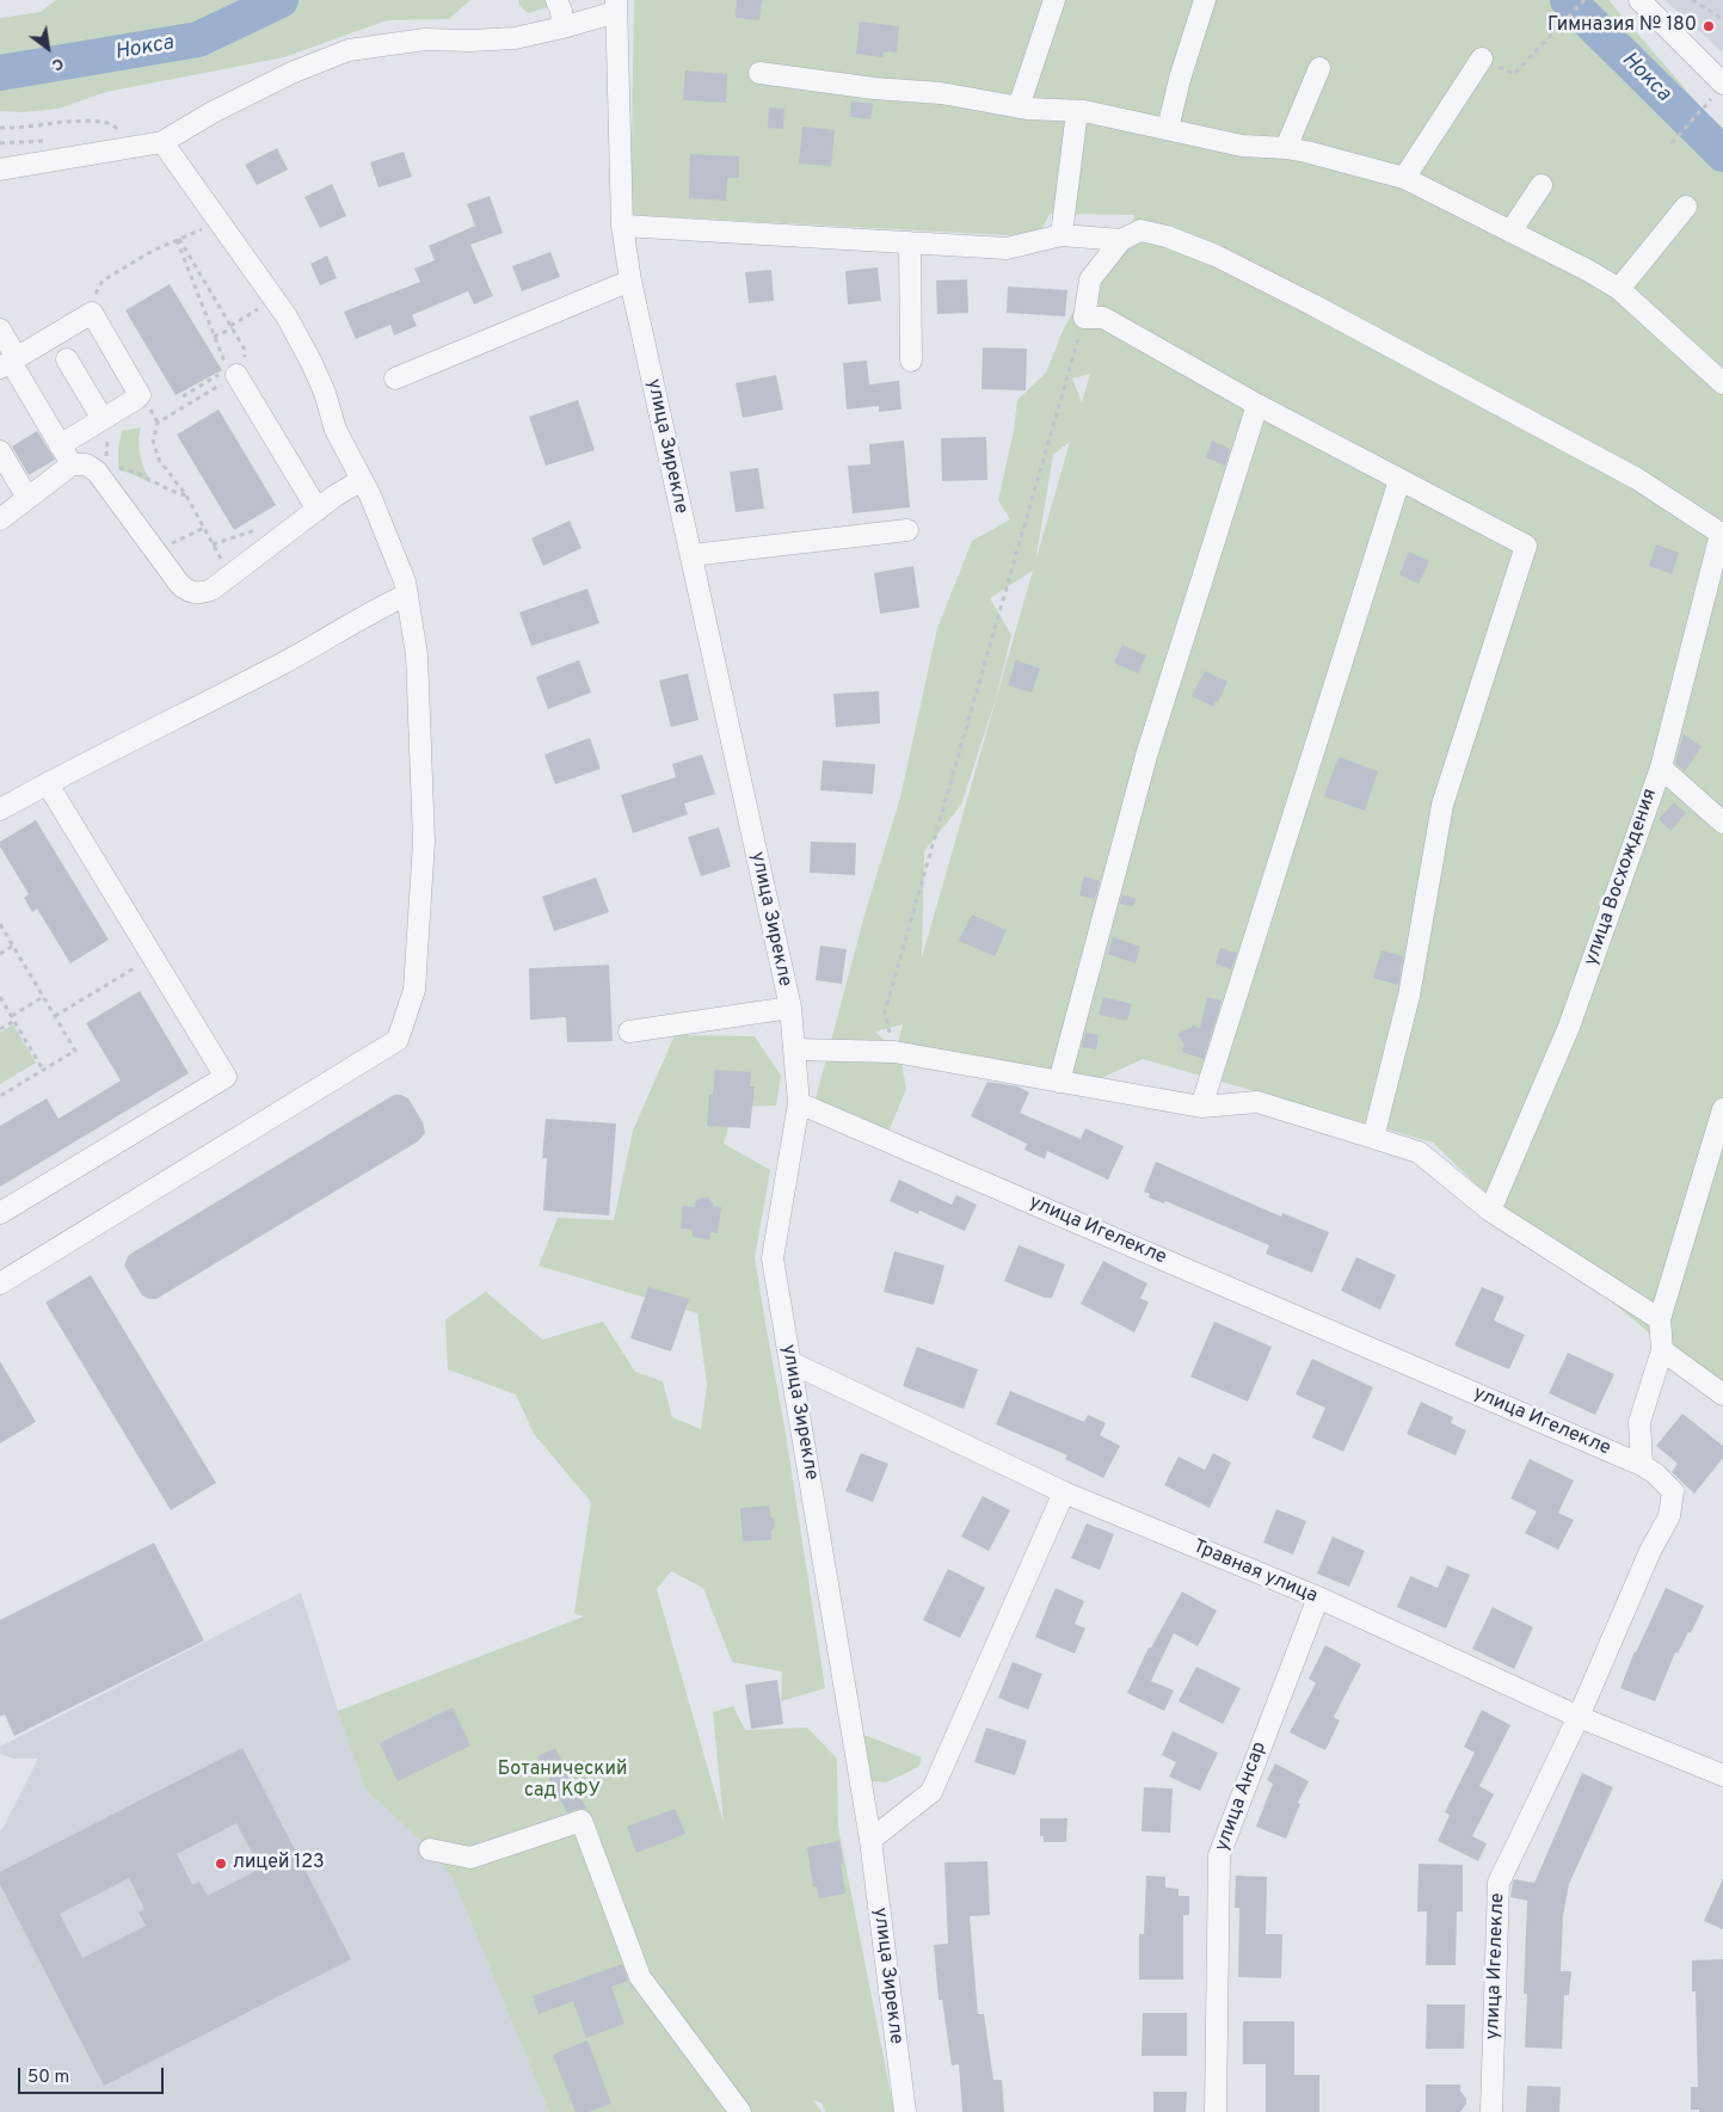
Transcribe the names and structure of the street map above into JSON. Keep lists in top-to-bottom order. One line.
{"streets":{"street":["улица Зирекле","улица Восхождения","улица Игелекле","Травная улица","улица Ансар"]},"crossings":[["улица Зирекле","улица Игелекле"],["улица Зирекле","Травная улица"],["улица Игелекле","Травная улица"],["Травная улица","улица Ансар"]],"water":["Нокса"],"parks":["Ботанический сад КФУ"],"places":["Гимназия № 180","лицей 123"],"scale_bar":"50 m","north":"bottom right"}
